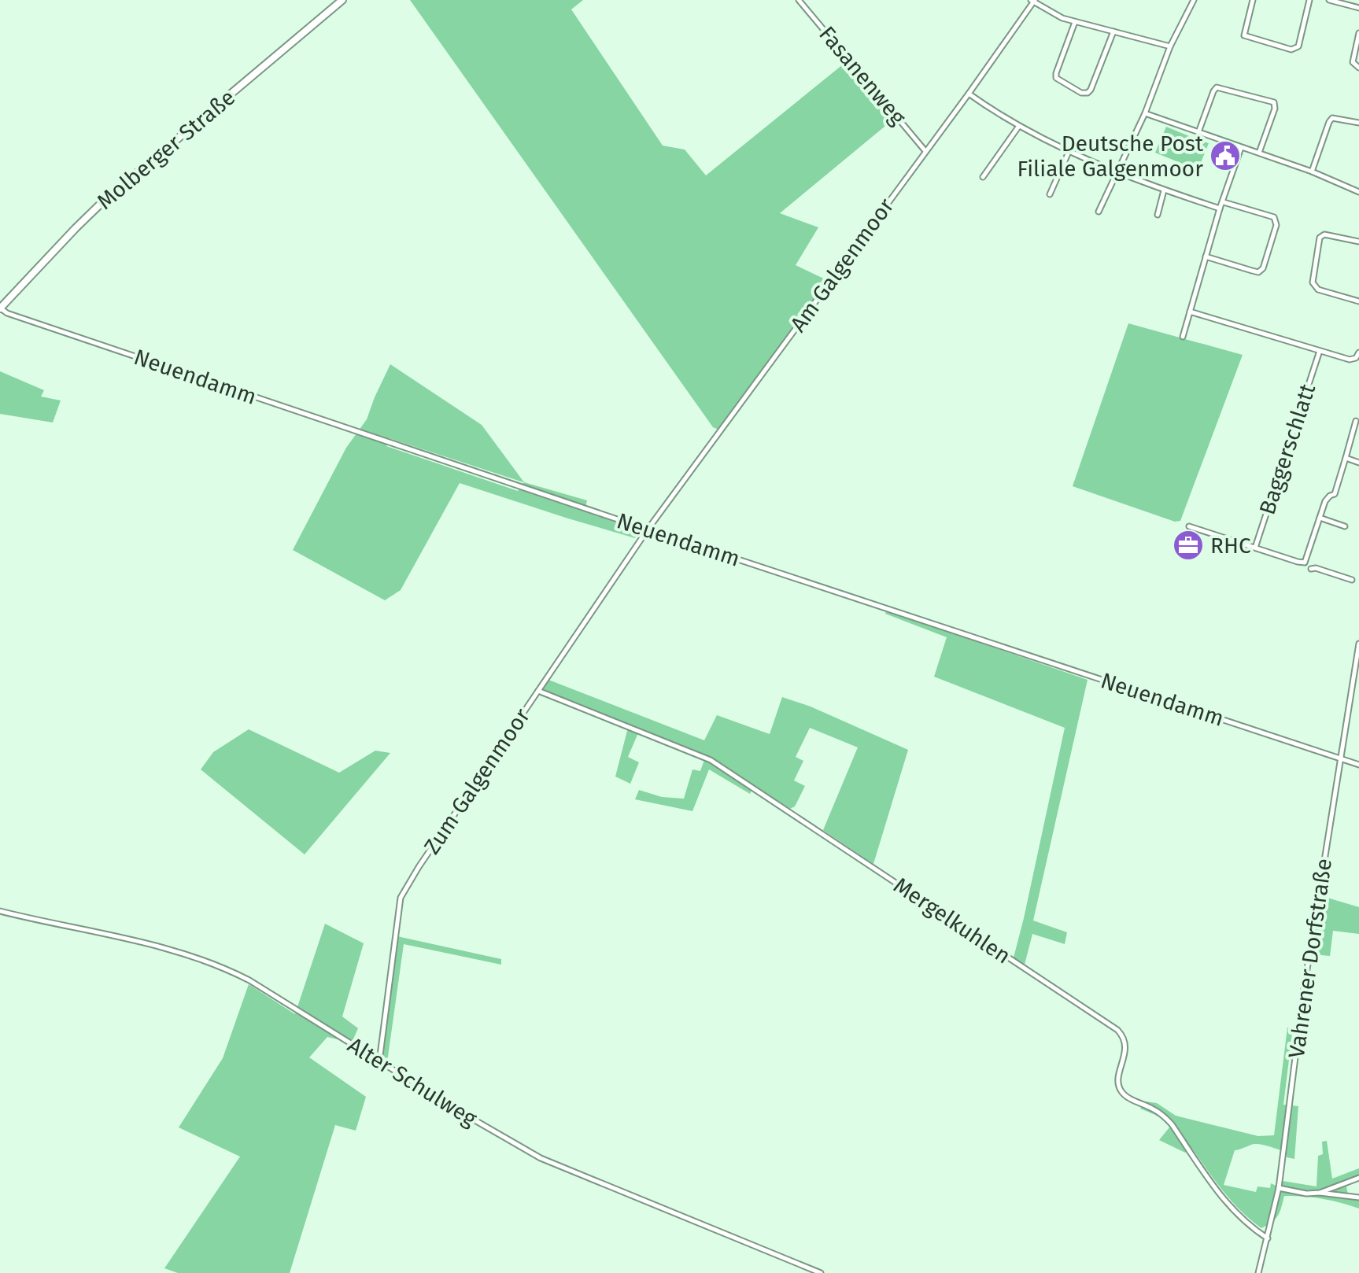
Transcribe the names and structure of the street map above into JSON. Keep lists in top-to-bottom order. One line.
{"streets":{"main road":["Molberger Straße"],"street":["Fasanenweg","Am Galgenmoor","Neuendamm","Baggerschlatt","Zum Galgenmoor","Mergelkuhlen","Vahrener Dorfstraße","Alter Schulweg"]},"crossings":[["Fasanenweg","Am Galgenmoor"],["Molberger Straße","Neuendamm"],["Am Galgenmoor","Neuendamm"],["Am Galgenmoor","Zum Galgenmoor"],["Neuendamm","Zum Galgenmoor"],["Neuendamm","Vahrener Dorfstraße"],["Zum Galgenmoor","Mergelkuhlen"],["Zum Galgenmoor","Alter Schulweg"],["Mergelkuhlen","Vahrener Dorfstraße"]],"places":{"public building":["Deutsche Post Filiale Galgenmoor"],"office":["RHC"]}}
